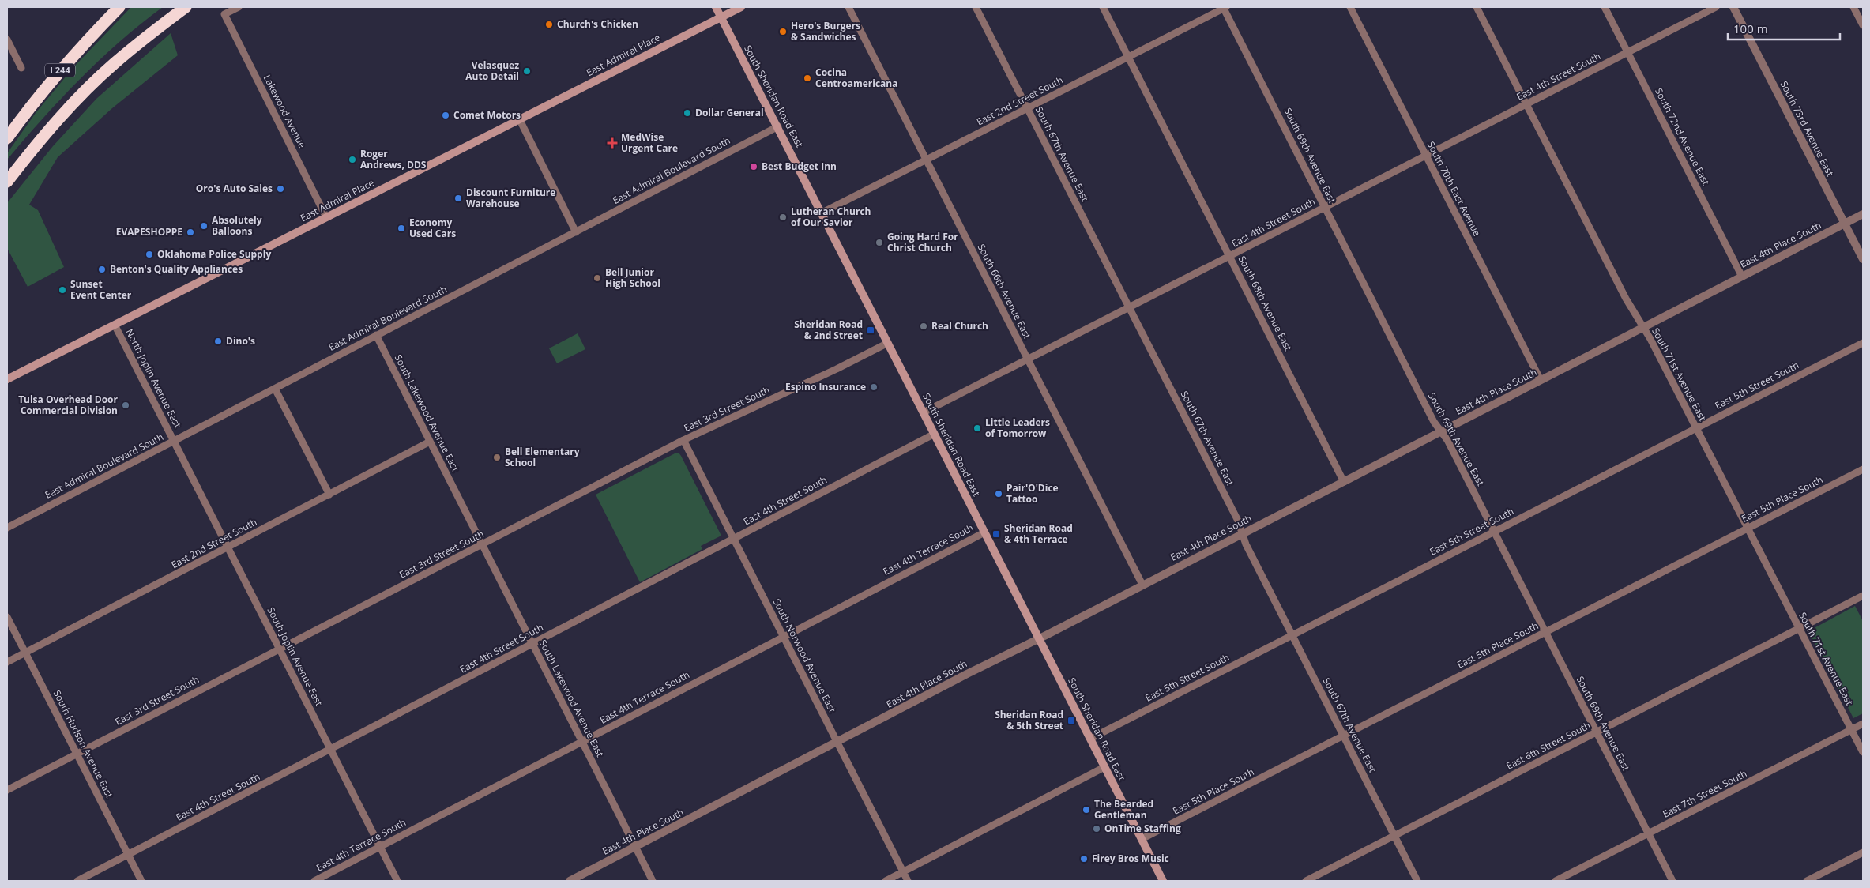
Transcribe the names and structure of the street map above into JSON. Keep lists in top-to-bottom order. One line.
{"streets":{"highway":["I 244"],"main road":["East Admiral Place","South Sheridan Road East"],"street":["East 4th Street South","East 2nd Street South","Lakewood Avenue","South 73rd Avenue East","South 72nd Avenue East","South 67th Avenue East","South 69th Avenue East","East Admiral Boulevard South","South 70th East Avenue","East 4th Place South","South 66th Avenue East","South 68th Avenue East","South 71st Avenue East","North Joplin Avenue East","East 5th Street South","East 3rd Street South","South Lakewood Avenue East","East 5th Place South","East 4th Terrace South","South Norwood Avenue East","South Joplin Avenue East","South Hudson Avenue East","East 6th Street South","East 7th Street South"]},"crossings":[["East Admiral Place","South Sheridan Road East"],["East Admiral Place","Lakewood Avenue"],["East Admiral Place","North Joplin Avenue East"],["East 4th Street South","South Sheridan Road East"],["East 4th Street South","South 72nd Avenue East"],["East 4th Street South","South 67th Avenue East"],["East 4th Street South","South 69th Avenue East"],["East 4th Street South","South 70th East Avenue"],["East 4th Street South","South 66th Avenue East"],["East 4th Street South","South 68th Avenue East"],["East 4th Street South","South 71st Avenue East"],["East 4th Street South","South Lakewood Avenue East"],["East 4th Street South","South Norwood Avenue East"],["East 4th Street South","South Joplin Avenue East"],["East 4th Street South","South Hudson Avenue East"],["South Sheridan Road East","East 2nd Street South"],["South Sheridan Road East","East Admiral Boulevard South"],["South Sheridan Road East","East 4th Place South"],["South Sheridan Road East","East 5th Street South"],["South Sheridan Road East","East 3rd Street South"],["South Sheridan Road East","East 5th Place South"],["South Sheridan Road East","East 4th Terrace South"],["East 2nd Street South","South 67th Avenue East"],["East 2nd Street South","South 69th Avenue East"],["East 2nd Street South","South 66th Avenue East"],["East 2nd Street South","South 68th Avenue East"],["East 2nd Street South","South Lakewood Avenue East"],["East 2nd Street South","South Joplin Avenue East"],["East 2nd Street South","South Hudson Avenue East"],["South 73rd Avenue East","East 4th Place South"],["South 72nd Avenue East","East 4th Place South"],["South 67th Avenue East","East 4th Place South"],["South 67th Avenue East","East 5th Street South"],["South 67th Avenue East","East 5th Place South"],["South 67th Avenue East","East 6th Street South"],["South 69th Avenue East","East 4th Place South"],["South 69th Avenue East","East 5th Street South"],["South 69th Avenue East","East 5th Place South"],["South 69th Avenue East","East 6th Street South"],["South 69th Avenue East","East 7th Street South"],["East Admiral Boulevard South","North Joplin Avenue East"],["East Admiral Boulevard South","South Lakewood Avenue East"],["East Admiral Boulevard South","South Joplin Avenue East"],["South 70th East Avenue","East 4th Place South"],["East 4th Place South","South 66th Avenue East"],["East 4th Place South","South 68th Avenue East"],["East 4th Place South","South 71st Avenue East"],["East 4th Place South","South Lakewood Avenue East"],["East 4th Place South","South Norwood Avenue East"],["South 71st Avenue East","East 5th Street South"],["South 71st Avenue East","East 5th Place South"],["South 71st Avenue East","East 6th Street South"],["South 71st Avenue East","East 7th Street South"],["North Joplin Avenue East","South Joplin Avenue East"],["East 3rd Street South","South Lakewood Avenue East"],["East 3rd Street South","South Norwood Avenue East"],["East 3rd Street South","South Joplin Avenue East"],["East 3rd Street South","South Hudson Avenue East"],["South Lakewood Avenue East","East 4th Terrace South"],["East 4th Terrace South","South Norwood Avenue East"],["East 4th Terrace South","South Joplin Avenue East"]],"places":{"other":["Church's Chicken","Hero's Burgers & Sandwiches","Velasquez Auto Detail","Cocina Centroamericana","Dollar General","Comet Motors","Roger Andrews, DDS","Best Budget Inn","Oro's Auto Sales","Discount Furniture Warehouse","Lutheran Church of Our Savior","Absolutely Balloons","Economy Used Cars","EVAPESHOPPE","Going Hard For Christ Church","Oklahoma Police Supply","Benton's Quality Appliances","Bell Junior High School","Sunset Event Center","Real Church","Dino's","Espino Insurance","Tulsa Overhead Door Commercial Division","Little Leaders of Tomorrow","Bell Elementary School","Pair'O'Dice Tattoo","The Bearded Gentleman","OnTime Staffing","Firey Bros Music"],"health":["MedWise Urgent Care"],"transit":["Sheridan Road & 2nd Street","Sheridan Road & 4th Terrace","Sheridan Road & 5th Street"]},"scale_bar":"100 m"}
